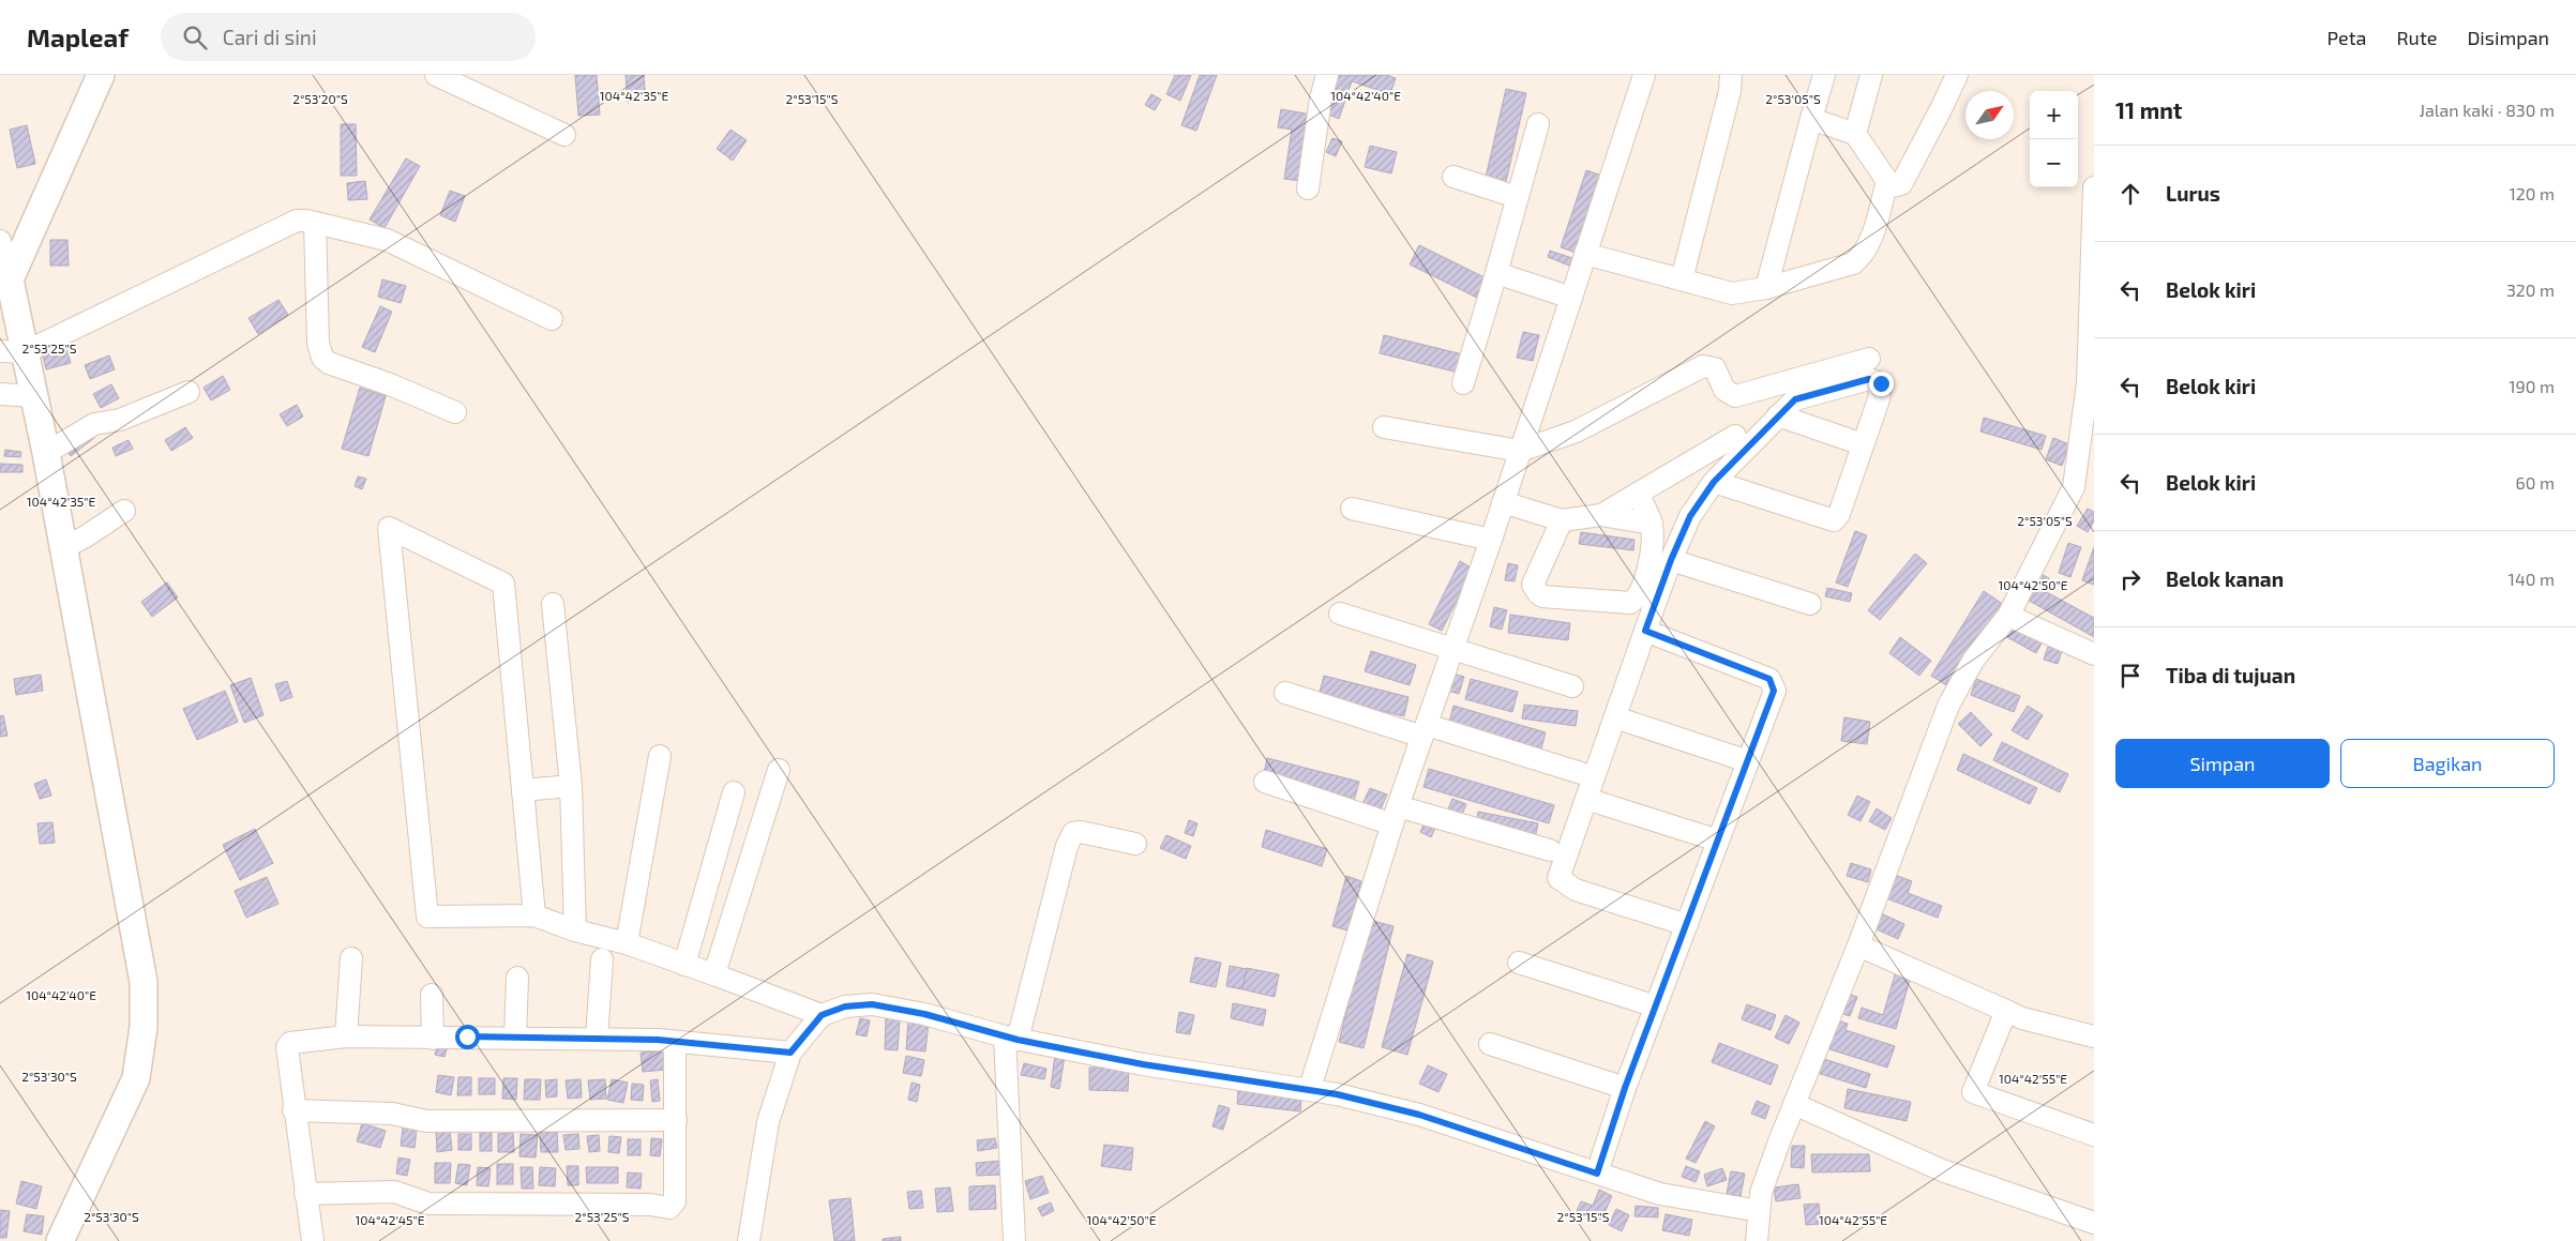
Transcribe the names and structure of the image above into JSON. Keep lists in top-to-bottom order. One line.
{"north":"top right","page":{"header":"Mapleaf","search":"Cari di sini","nav":["Peta","Rute","Disimpan"],"heading":["11 mnt","Jalan kaki · 830 m"],"map_buttons":["+","−"],"list":[["Lurus","120 m"],["Belok kiri","320 m"],["Belok kiri","190 m"],["Belok kiri","60 m"],["Belok kanan","140 m"],"Tiba di tujuan"],"buttons":["Simpan","Bagikan"]},"coordinates":["104°42'40\"E","104°42'35\"E","2°53'20\"S","2°53'05\"S","2°53'15\"S","2°53'25\"S","104°42'50\"E","2°53'30\"S","104°42'55\"E","104°42'45\"E"]}
